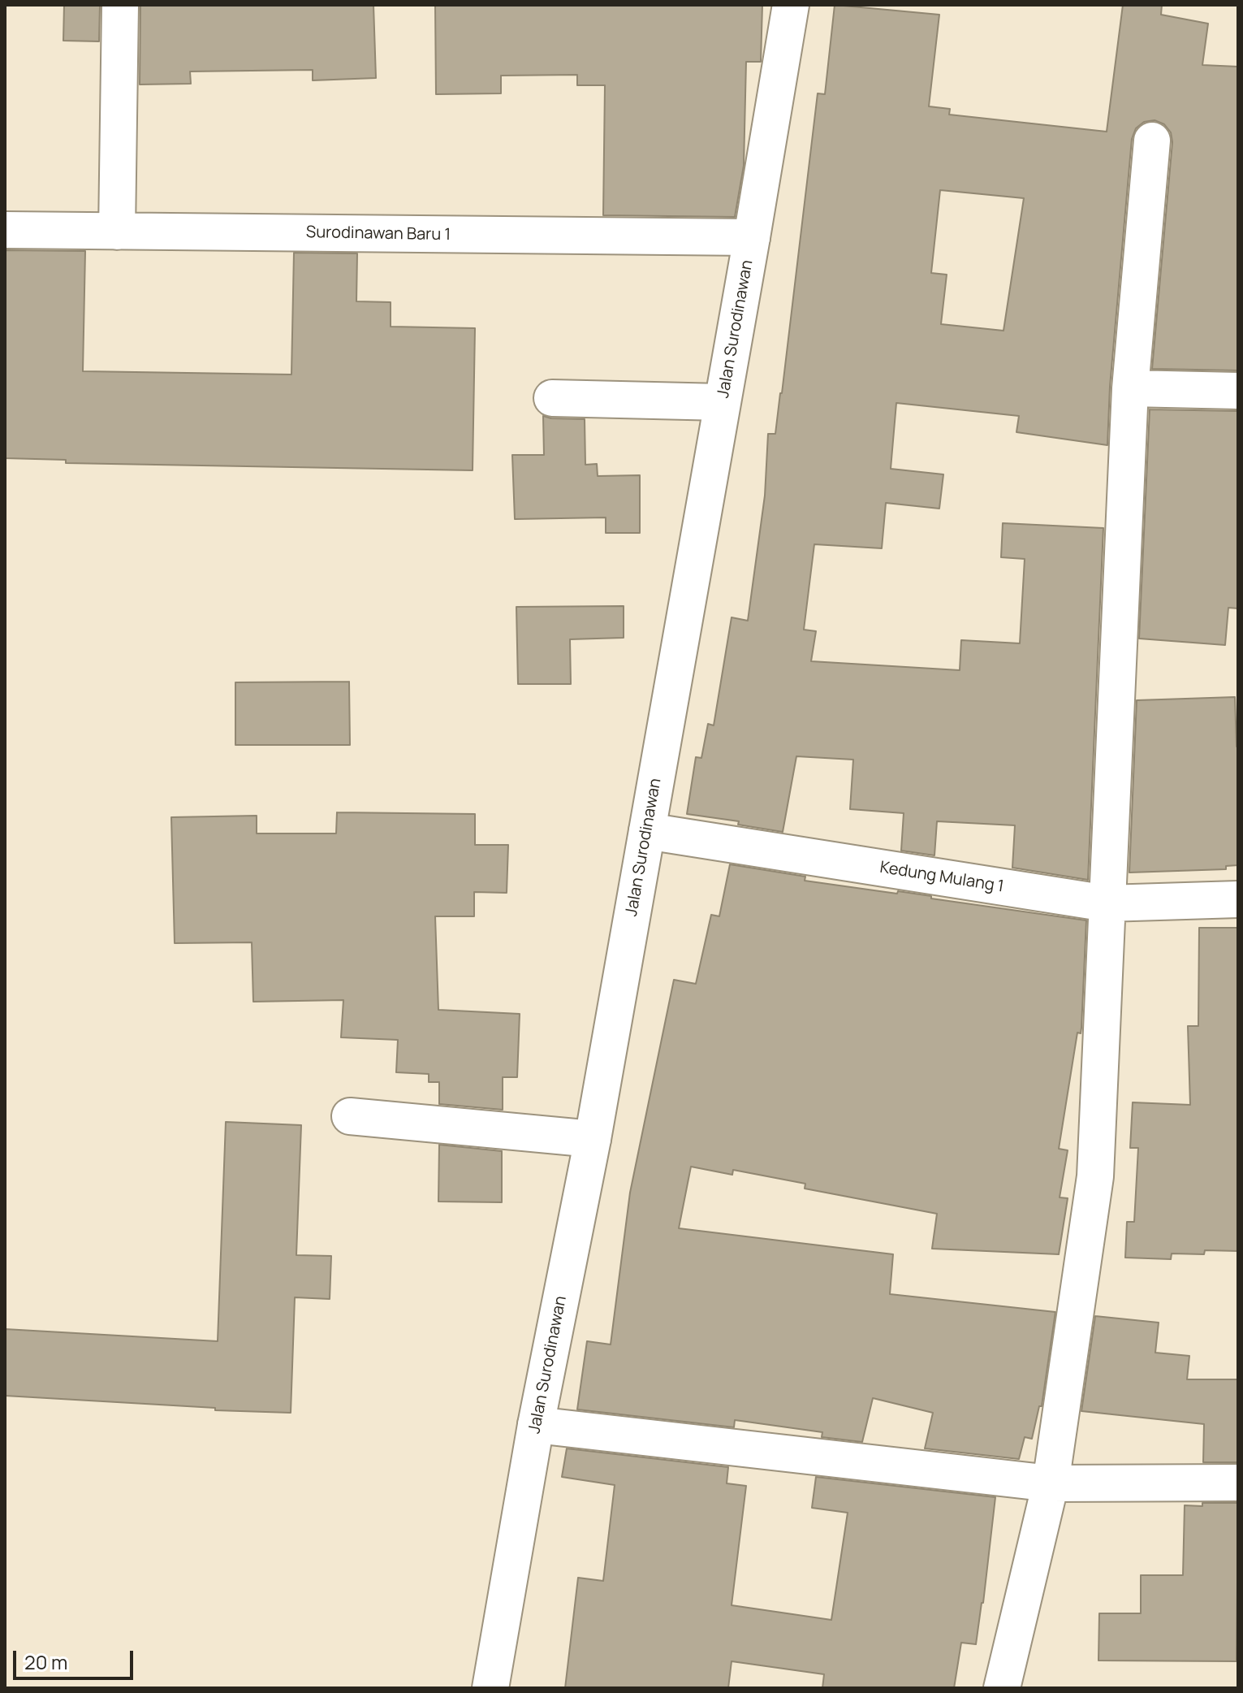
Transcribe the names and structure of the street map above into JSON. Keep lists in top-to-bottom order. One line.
{"streets":{"street":["Surodinawan Baru 1","Jalan Surodinawan","Kedung Mulang 1"]},"crossings":[["Surodinawan Baru 1","Jalan Surodinawan"],["Jalan Surodinawan","Kedung Mulang 1"]],"scale_bar":"20 m"}
